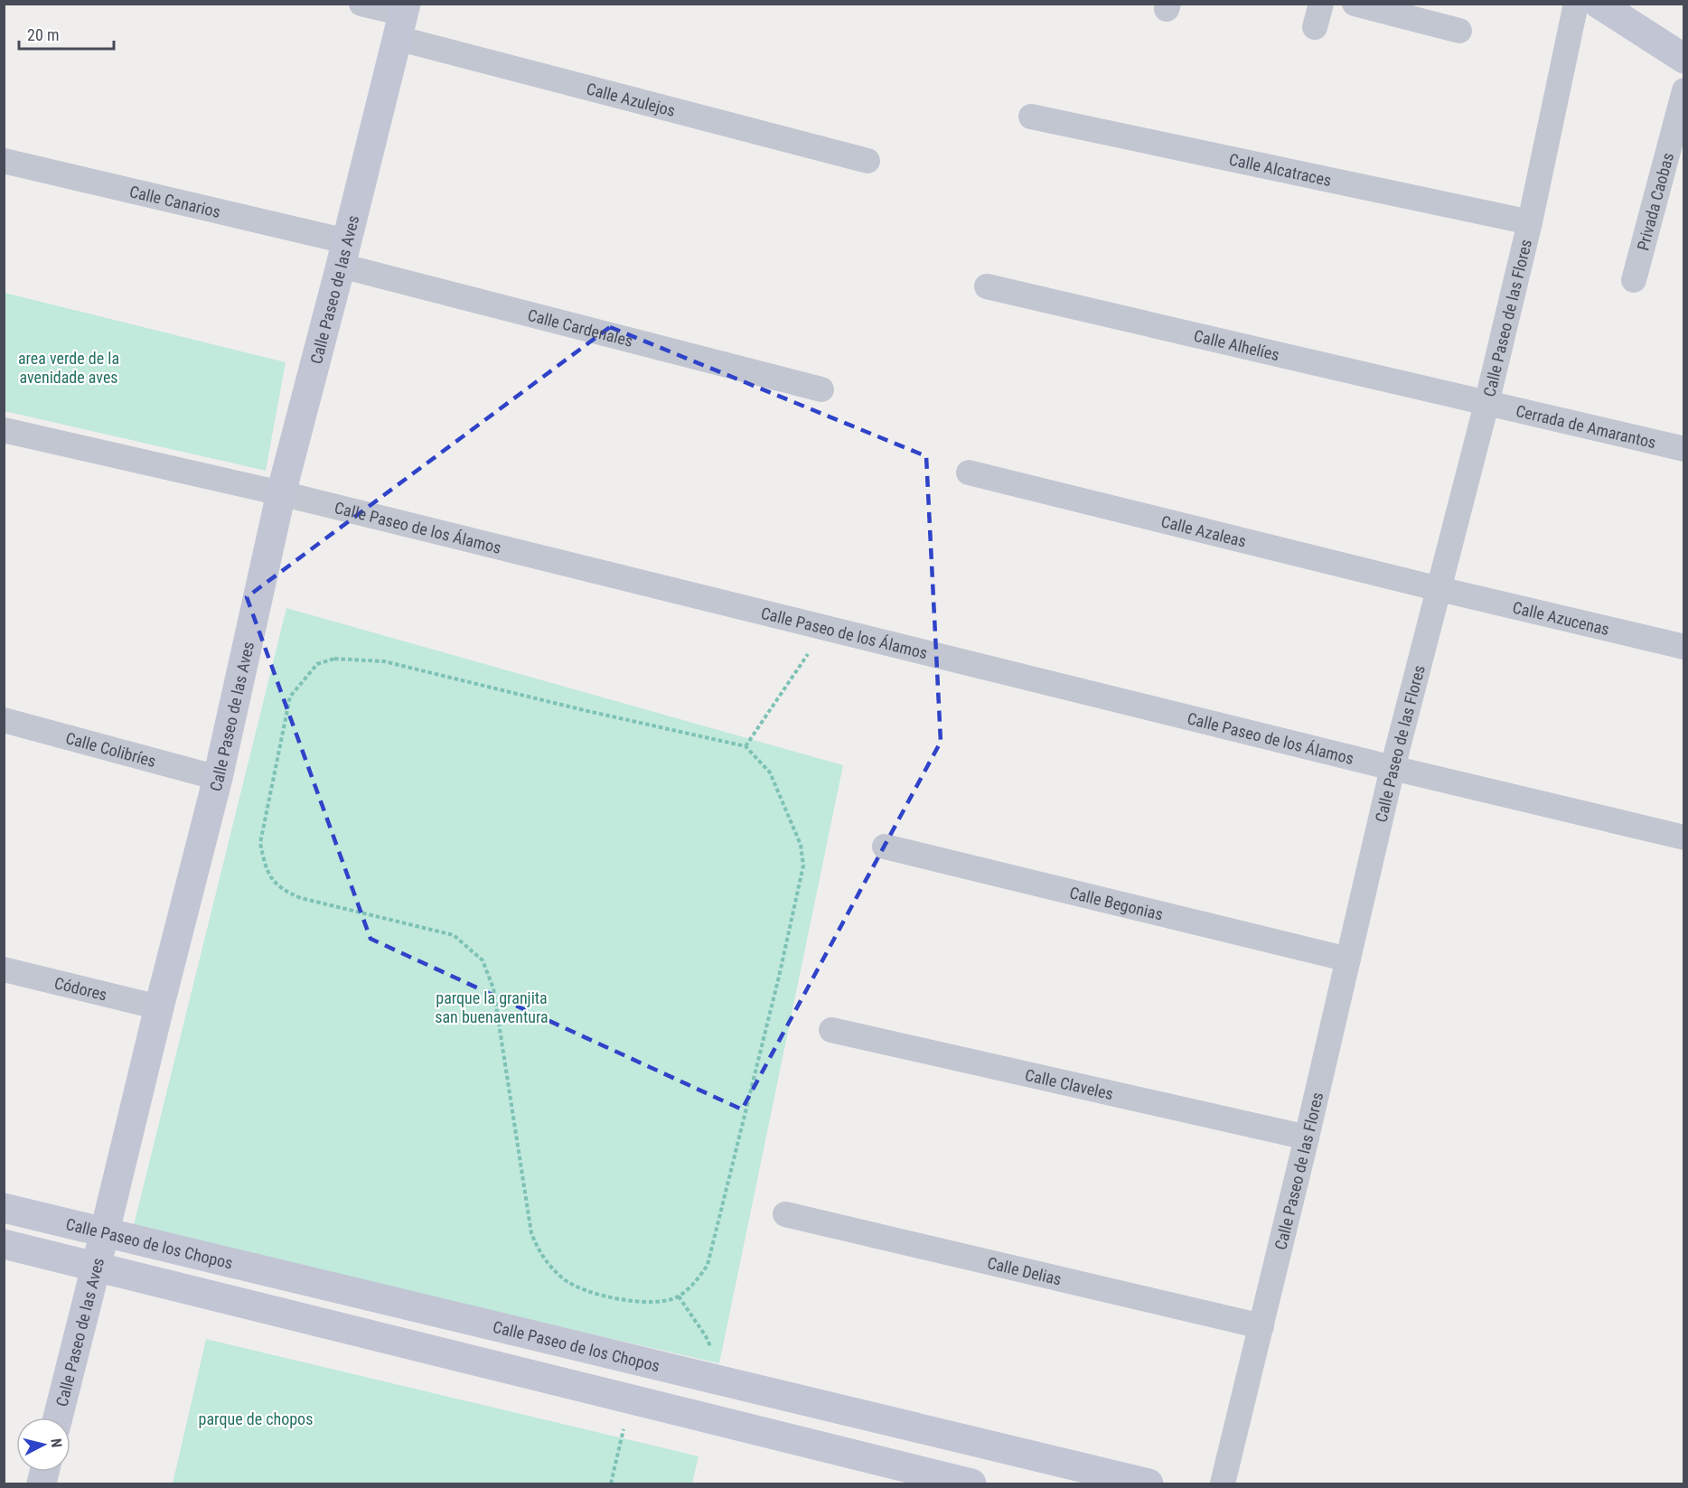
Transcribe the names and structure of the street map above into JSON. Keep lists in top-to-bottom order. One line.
{"streets":{"main road":["Calle Paseo de las Aves","Calle Paseo de los Chopos"],"street":["Calle Azulejos","Calle Alcatraces","Privada Caobas","Calle Canarios","Calle Paseo de las Flores","Calle Cardenales","Calle Alhelíes","Cerrada de Amarantos","Calle Paseo de los Álamos","Calle Azaleas","Calle Azucenas","Calle Colibríes","Calle Begonias","Códores","Calle Claveles","Calle Delias"]},"crossings":[["Calle Azulejos","Calle Paseo de las Aves"],["Calle Alcatraces","Calle Paseo de las Flores"],["Calle Canarios","Calle Paseo de las Aves"],["Calle Canarios","Calle Cardenales"],["Calle Paseo de las Aves","Calle Cardenales"],["Calle Paseo de las Aves","Calle Paseo de los Álamos"],["Calle Paseo de las Aves","Calle Colibríes"],["Calle Paseo de las Aves","Códores"],["Calle Paseo de las Aves","Calle Paseo de los Chopos"],["Calle Paseo de las Flores","Calle Alhelíes"],["Calle Paseo de las Flores","Cerrada de Amarantos"],["Calle Paseo de las Flores","Calle Paseo de los Álamos"],["Calle Paseo de las Flores","Calle Azaleas"],["Calle Paseo de las Flores","Calle Azucenas"],["Calle Paseo de las Flores","Calle Begonias"],["Calle Paseo de las Flores","Calle Claveles"],["Calle Paseo de las Flores","Calle Delias"],["Calle Alhelíes","Cerrada de Amarantos"],["Calle Azaleas","Calle Azucenas"]],"parks":["area verde de la avenidade aves","parque la granjita san buenaventura","parque de chopos"],"scale_bar":"20 m","north":"right"}
